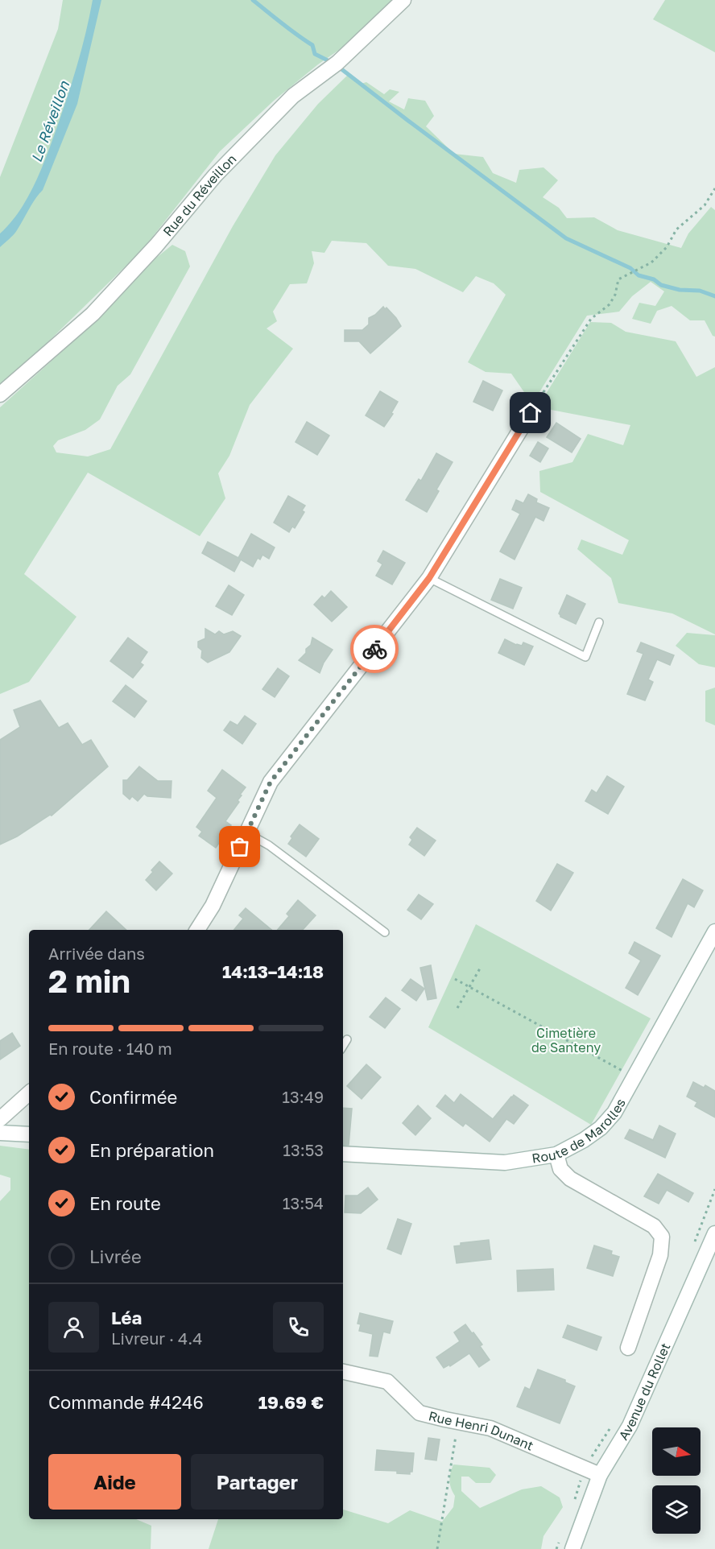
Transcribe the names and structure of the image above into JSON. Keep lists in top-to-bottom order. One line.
{"streets":{"street":["Rue du Réveillon","Route de Marolles","Avenue du Rollet","Rue Henri Dunant"]},"crossings":[["Avenue du Rollet","Rue Henri Dunant"]],"water":["Le Réveillon"],"parks":["Cimetière de Santeny"],"north":"right","page":{"heading":["2 min","Arrivée dans","14:13–14:18"],"panel":["Léa","Livreur · 4.4","Commande #4246","19.69 €"],"bar":"En route · 140 m","list":[["Confirmée","13:49"],["En préparation","13:53"],["En route","13:54"],"Livrée"],"buttons":["Aide","Partager"]}}
